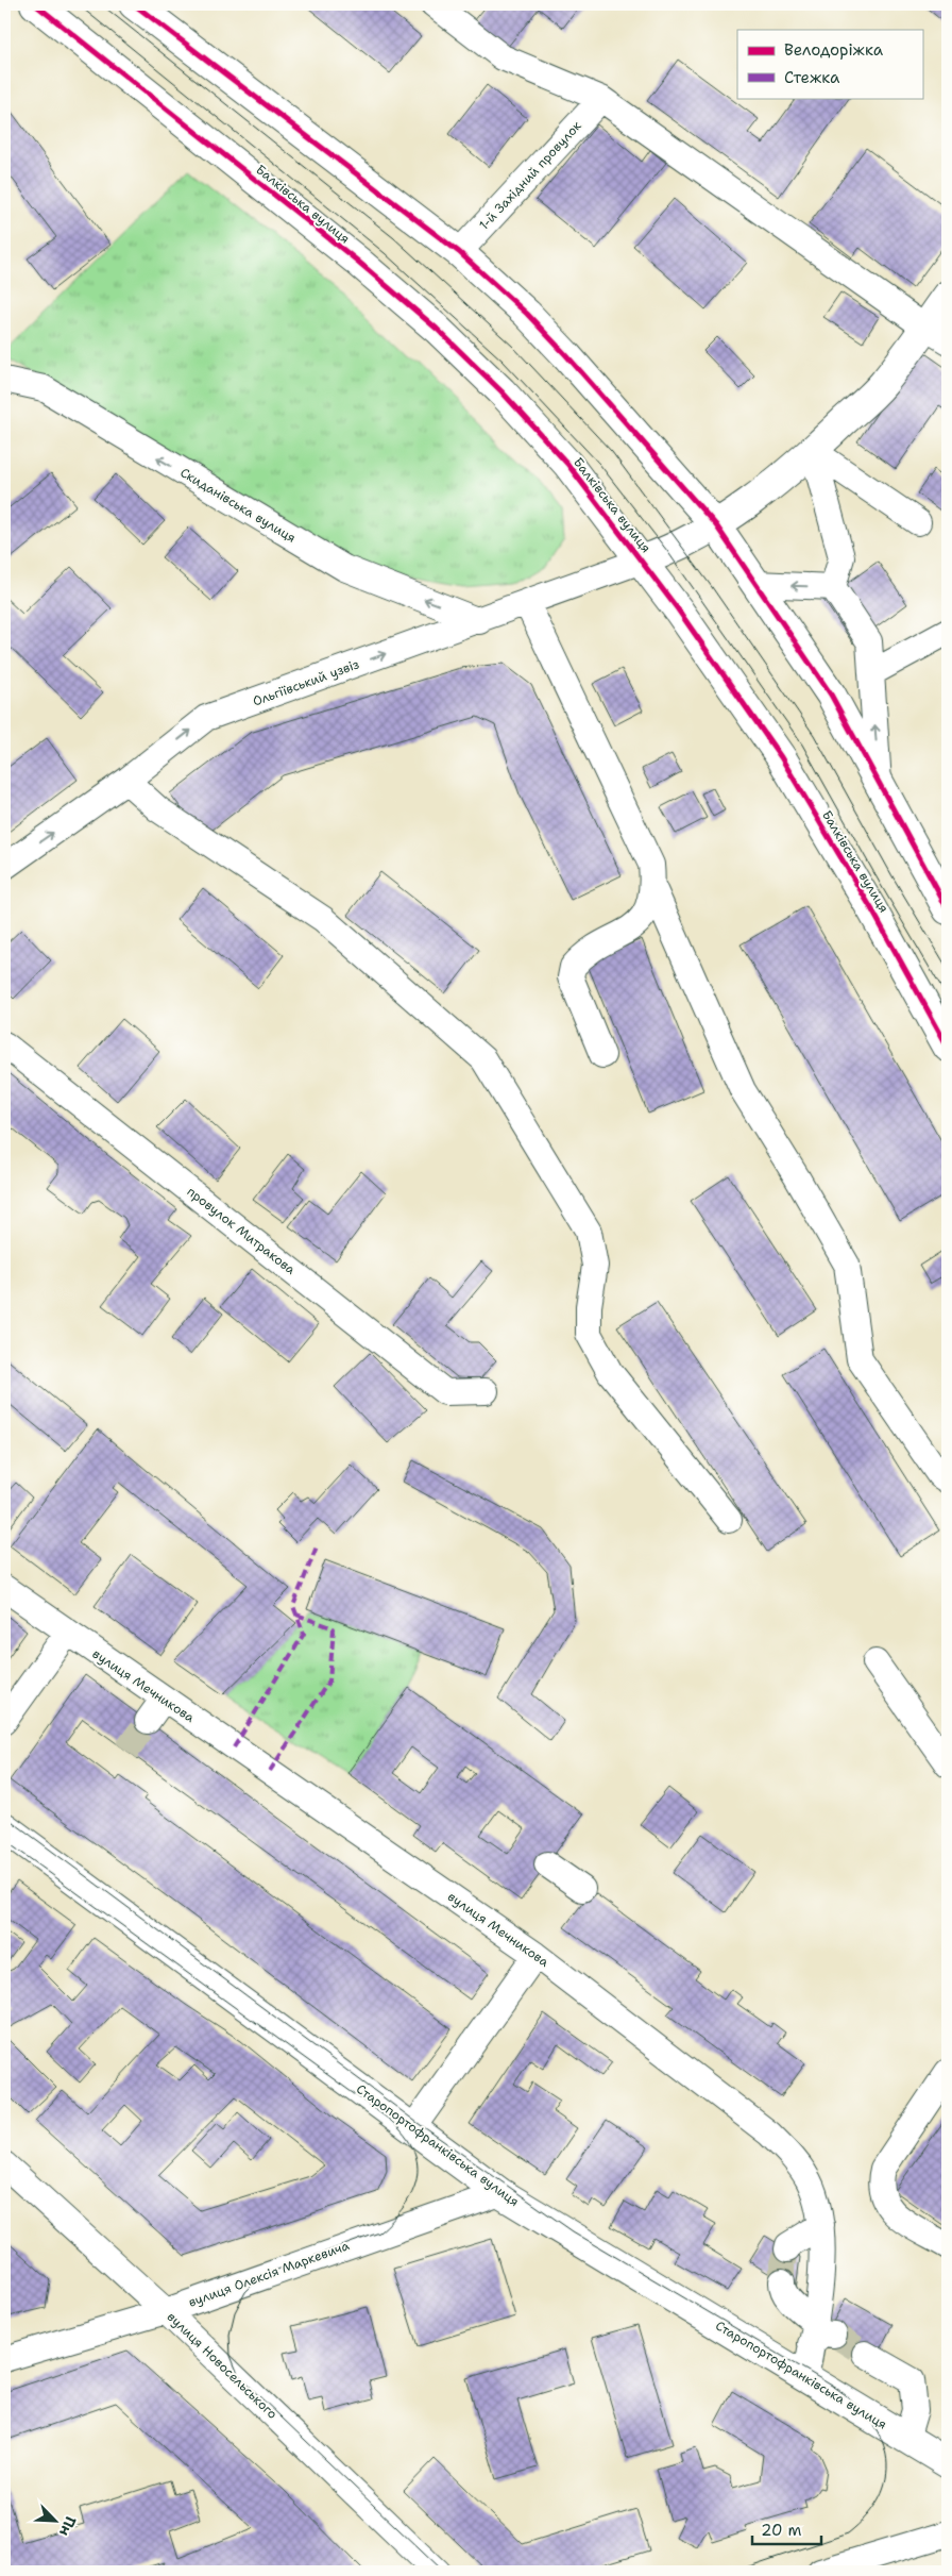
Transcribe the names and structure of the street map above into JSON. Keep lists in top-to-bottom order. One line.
{"streets":{"main road":["Балківська вулиця","Старопортофранківська вулиця"],"street":["1-й Західний провулок","Скиданівська вулиця","Ольгіївський узвіз","провулок Митракова","вулиця Мечникова","вулиця Олексія Маркевича","вулиця Новосельського"]},"crossings":[["Балківська вулиця","Ольгіївський узвіз"],["Скиданівська вулиця","Ольгіївський узвіз"],["вулиця Мечникова","Старопортофранківська вулиця"],["Старопортофранківська вулиця","вулиця Олексія Маркевича"],["вулиця Олексія Маркевича","вулиця Новосельського"]],"one_way":["Скиданівська вулиця","Ольгіївський узвіз"],"legend":["Велодоріжка","Стежка"],"scale_bar":"20 m","north":"bottom right"}
